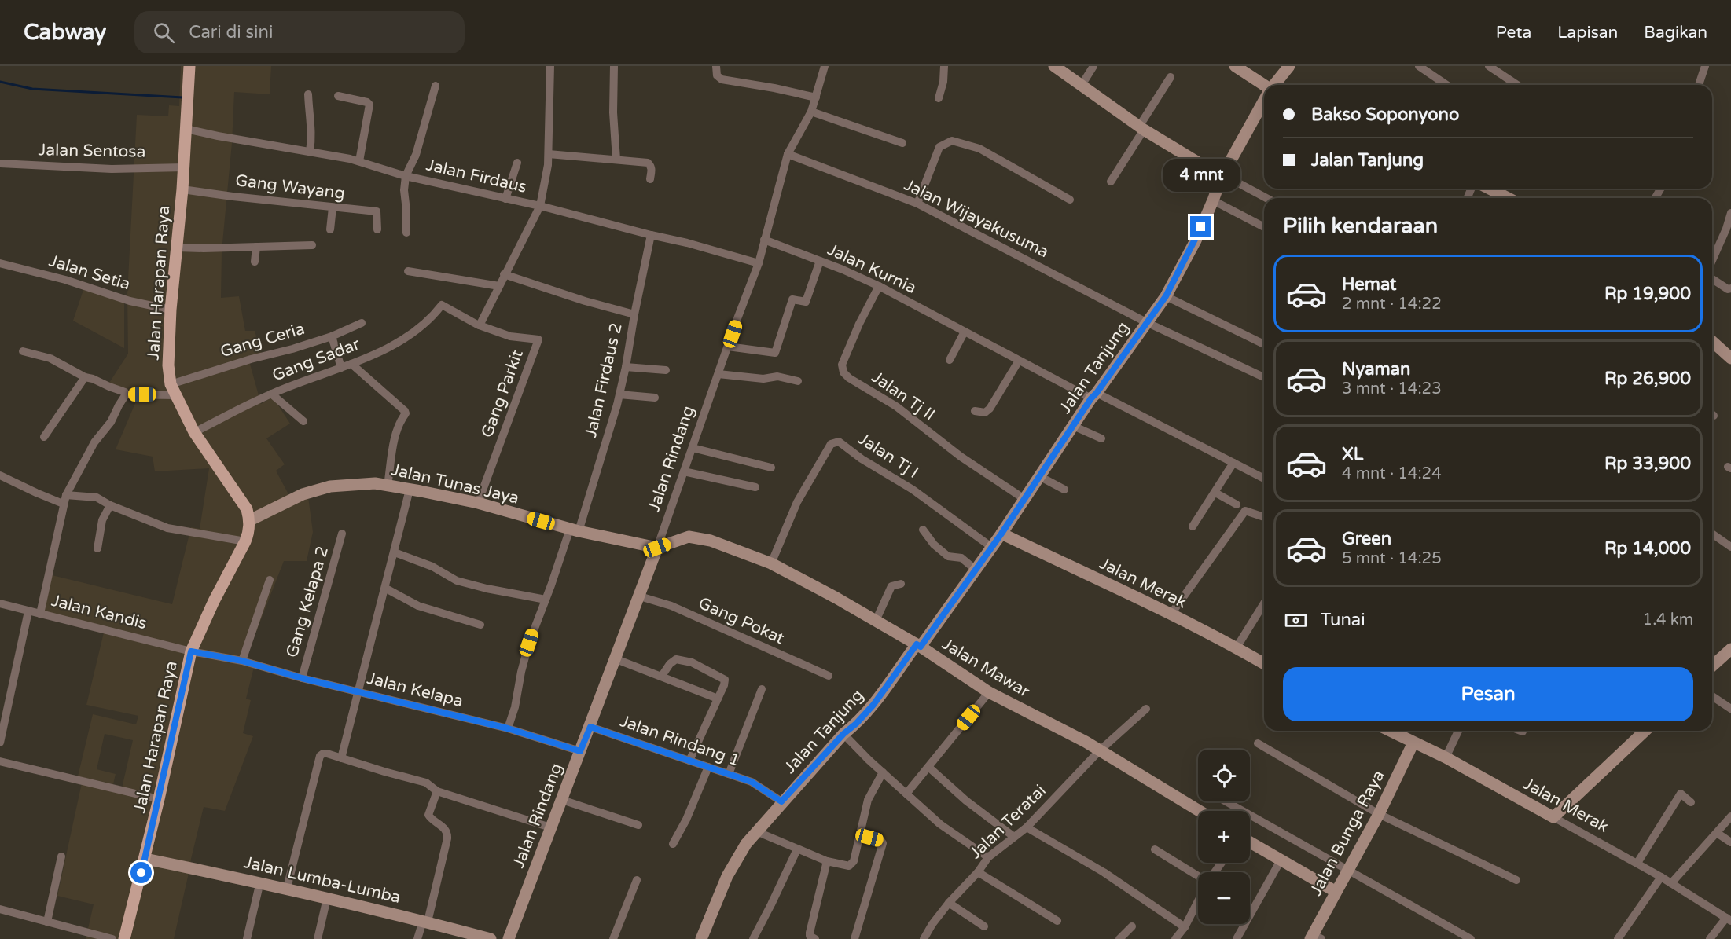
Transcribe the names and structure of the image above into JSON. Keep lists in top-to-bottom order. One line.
{"streets":{"main road":["Jalan Harapan Raya"],"street":["Jalan Sentosa","Jalan Firdaus","Gang Wayang","Jalan Wijayakusuma","Jalan Kurnia","Jalan Setia","Gang Ceria","Gang Sadar","Jalan Tanjung","Jalan Firdaus 2","Gang Parkit","Jalan Tj II","Jalan Tj I","Jalan Rindang","Jalan Tunas Jaya","Jalan Merak","Gang Kelapa 2","Jalan Kandis","Gang Pokat","Jalan Mawar","Jalan Kelapa","Jalan Rindang 1","Jalan Teratai","Jalan Bunga Raya","Jalan Lumba-Lumba"]},"crossings":[["Jalan Sentosa","Jalan Harapan Raya"],["Jalan Firdaus","Jalan Harapan Raya"],["Jalan Firdaus","Jalan Firdaus 2"],["Jalan Firdaus","Jalan Rindang"],["Gang Wayang","Jalan Harapan Raya"],["Jalan Wijayakusuma","Jalan Tanjung"],["Jalan Wijayakusuma","Jalan Rindang"],["Jalan Kurnia","Jalan Tanjung"],["Jalan Kurnia","Jalan Tj II"],["Jalan Kurnia","Jalan Rindang"],["Jalan Setia","Jalan Harapan Raya"],["Jalan Harapan Raya","Gang Ceria"],["Jalan Harapan Raya","Gang Sadar"],["Jalan Harapan Raya","Jalan Tunas Jaya"],["Jalan Harapan Raya","Jalan Kandis"],["Jalan Harapan Raya","Jalan Kelapa"],["Jalan Harapan Raya","Jalan Lumba-Lumba"],["Gang Sadar","Gang Parkit"],["Jalan Tanjung","Jalan Tj II"],["Jalan Tanjung","Jalan Tj I"],["Jalan Tanjung","Jalan Merak"],["Jalan Tanjung","Jalan Mawar"],["Jalan Tanjung","Jalan Rindang 1"],["Jalan Firdaus 2","Jalan Tunas Jaya"],["Jalan Firdaus 2","Jalan Kelapa"],["Gang Parkit","Jalan Tunas Jaya"],["Jalan Tj I","Jalan Mawar"],["Jalan Rindang","Jalan Tunas Jaya"],["Jalan Rindang","Gang Pokat"],["Jalan Rindang","Jalan Mawar"],["Jalan Rindang","Jalan Kelapa"],["Jalan Rindang","Jalan Rindang 1"],["Jalan Tunas Jaya","Jalan Mawar"],["Jalan Merak","Jalan Bunga Raya"],["Gang Kelapa 2","Jalan Kelapa"],["Jalan Kandis","Jalan Kelapa"],["Jalan Mawar","Jalan Teratai"]],"page":{"header":"Cabway","search":"Cari di sini","nav":["Peta","Lapisan","Bagikan"],"banner":["Bakso Soponyono","Jalan Tanjung"],"bubble":"4 mnt","heading":"Pilih kendaraan","list":[{"name":"Hemat","note":"2 mnt · 14:22","value":"Rp 19,900"},{"name":"Nyaman","note":"3 mnt · 14:23","value":"Rp 26,900"},{"name":"XL","note":"4 mnt · 14:24","value":"Rp 33,900"},{"name":"Green","note":"5 mnt · 14:25","value":"Rp 14,000"}],"pay":["Tunai","1.4 km"],"buttons":"Pesan","map_buttons":["+","−"]}}
